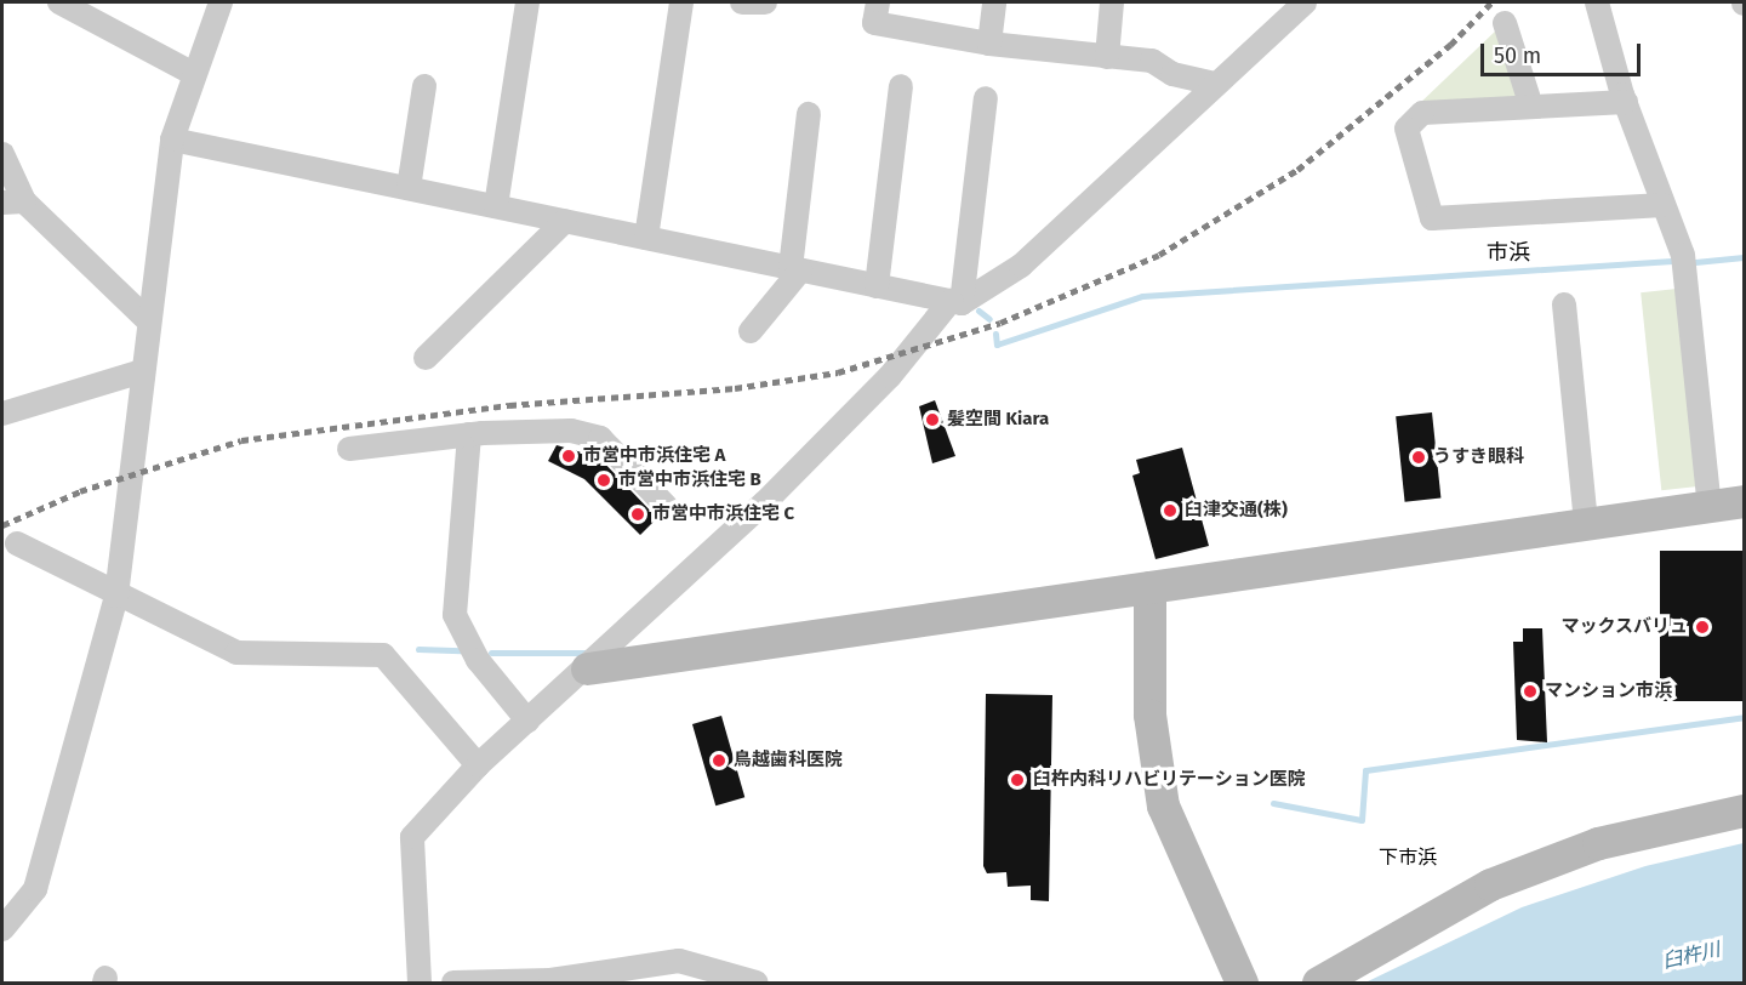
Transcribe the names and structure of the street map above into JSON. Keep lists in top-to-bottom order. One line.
{"districts":["市浜","下市浜"],"water":["臼杵川"],"places":["髪空間 Kiara","市営中市浜住宅 A","うすき眼科","市営中市浜住宅 B","臼津交通(株)","市営中市浜住宅 C","マックスバリュ","マンション市浜","鳥越歯科医院","臼杵内科リハビリテーション医院"],"scale_bar":"50 m"}
